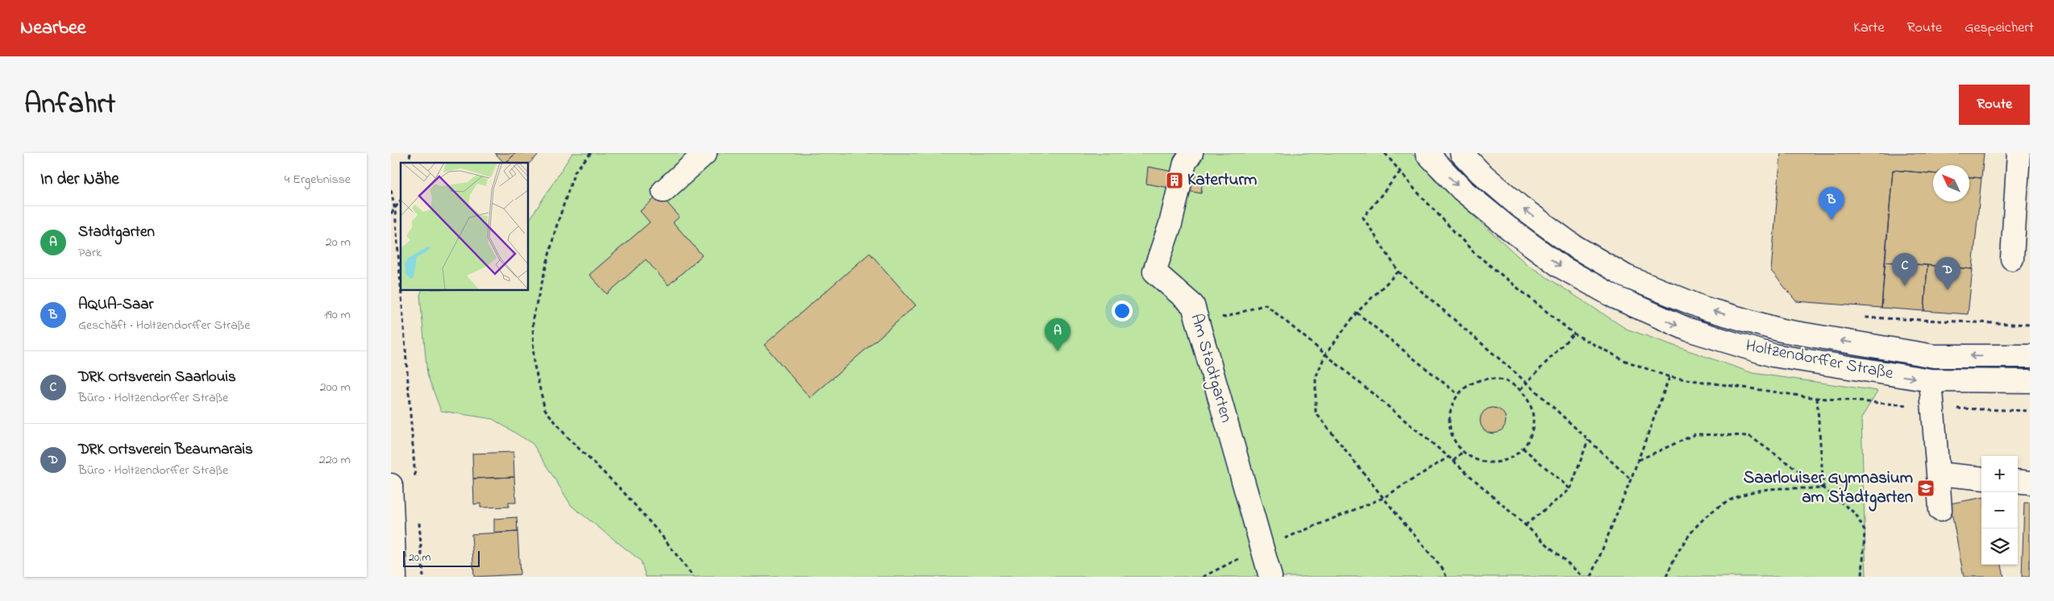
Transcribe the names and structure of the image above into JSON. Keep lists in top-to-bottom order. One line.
{"streets":{"street":["Holtzendorffer Straße","Am Stadtgarten"]},"places":{"building":["Katerturm"],"school or university":["Saarlouiser Gymnasium am Stadtgarten"]},"scale_bar":"20 m","north":"top left","page":{"header":"Nearbee","nav":["Karte","Route","Gespeichert"],"title":"Anfahrt","buttons":"Route","heading":["In der Nähe","4 Ergebnisse"],"pins":["B","C","D","A"],"list":[{"mark":"A","name":"Stadtgarten","note":"Park","value":"20 m"},{"mark":"B","name":"AQUA-Saar","note":"Geschäft · Holtzendorffer Straße","value":"190 m"},{"mark":"C","name":"DRK Ortsverein Saarlouis","note":"Büro · Holtzendorffer Straße","value":"200 m"},{"mark":"D","name":"DRK Ortsverein Beaumarais","note":"Büro · Holtzendorffer Straße","value":"220 m"}],"map_buttons":["+","−"],"scale":"20 m"}}
